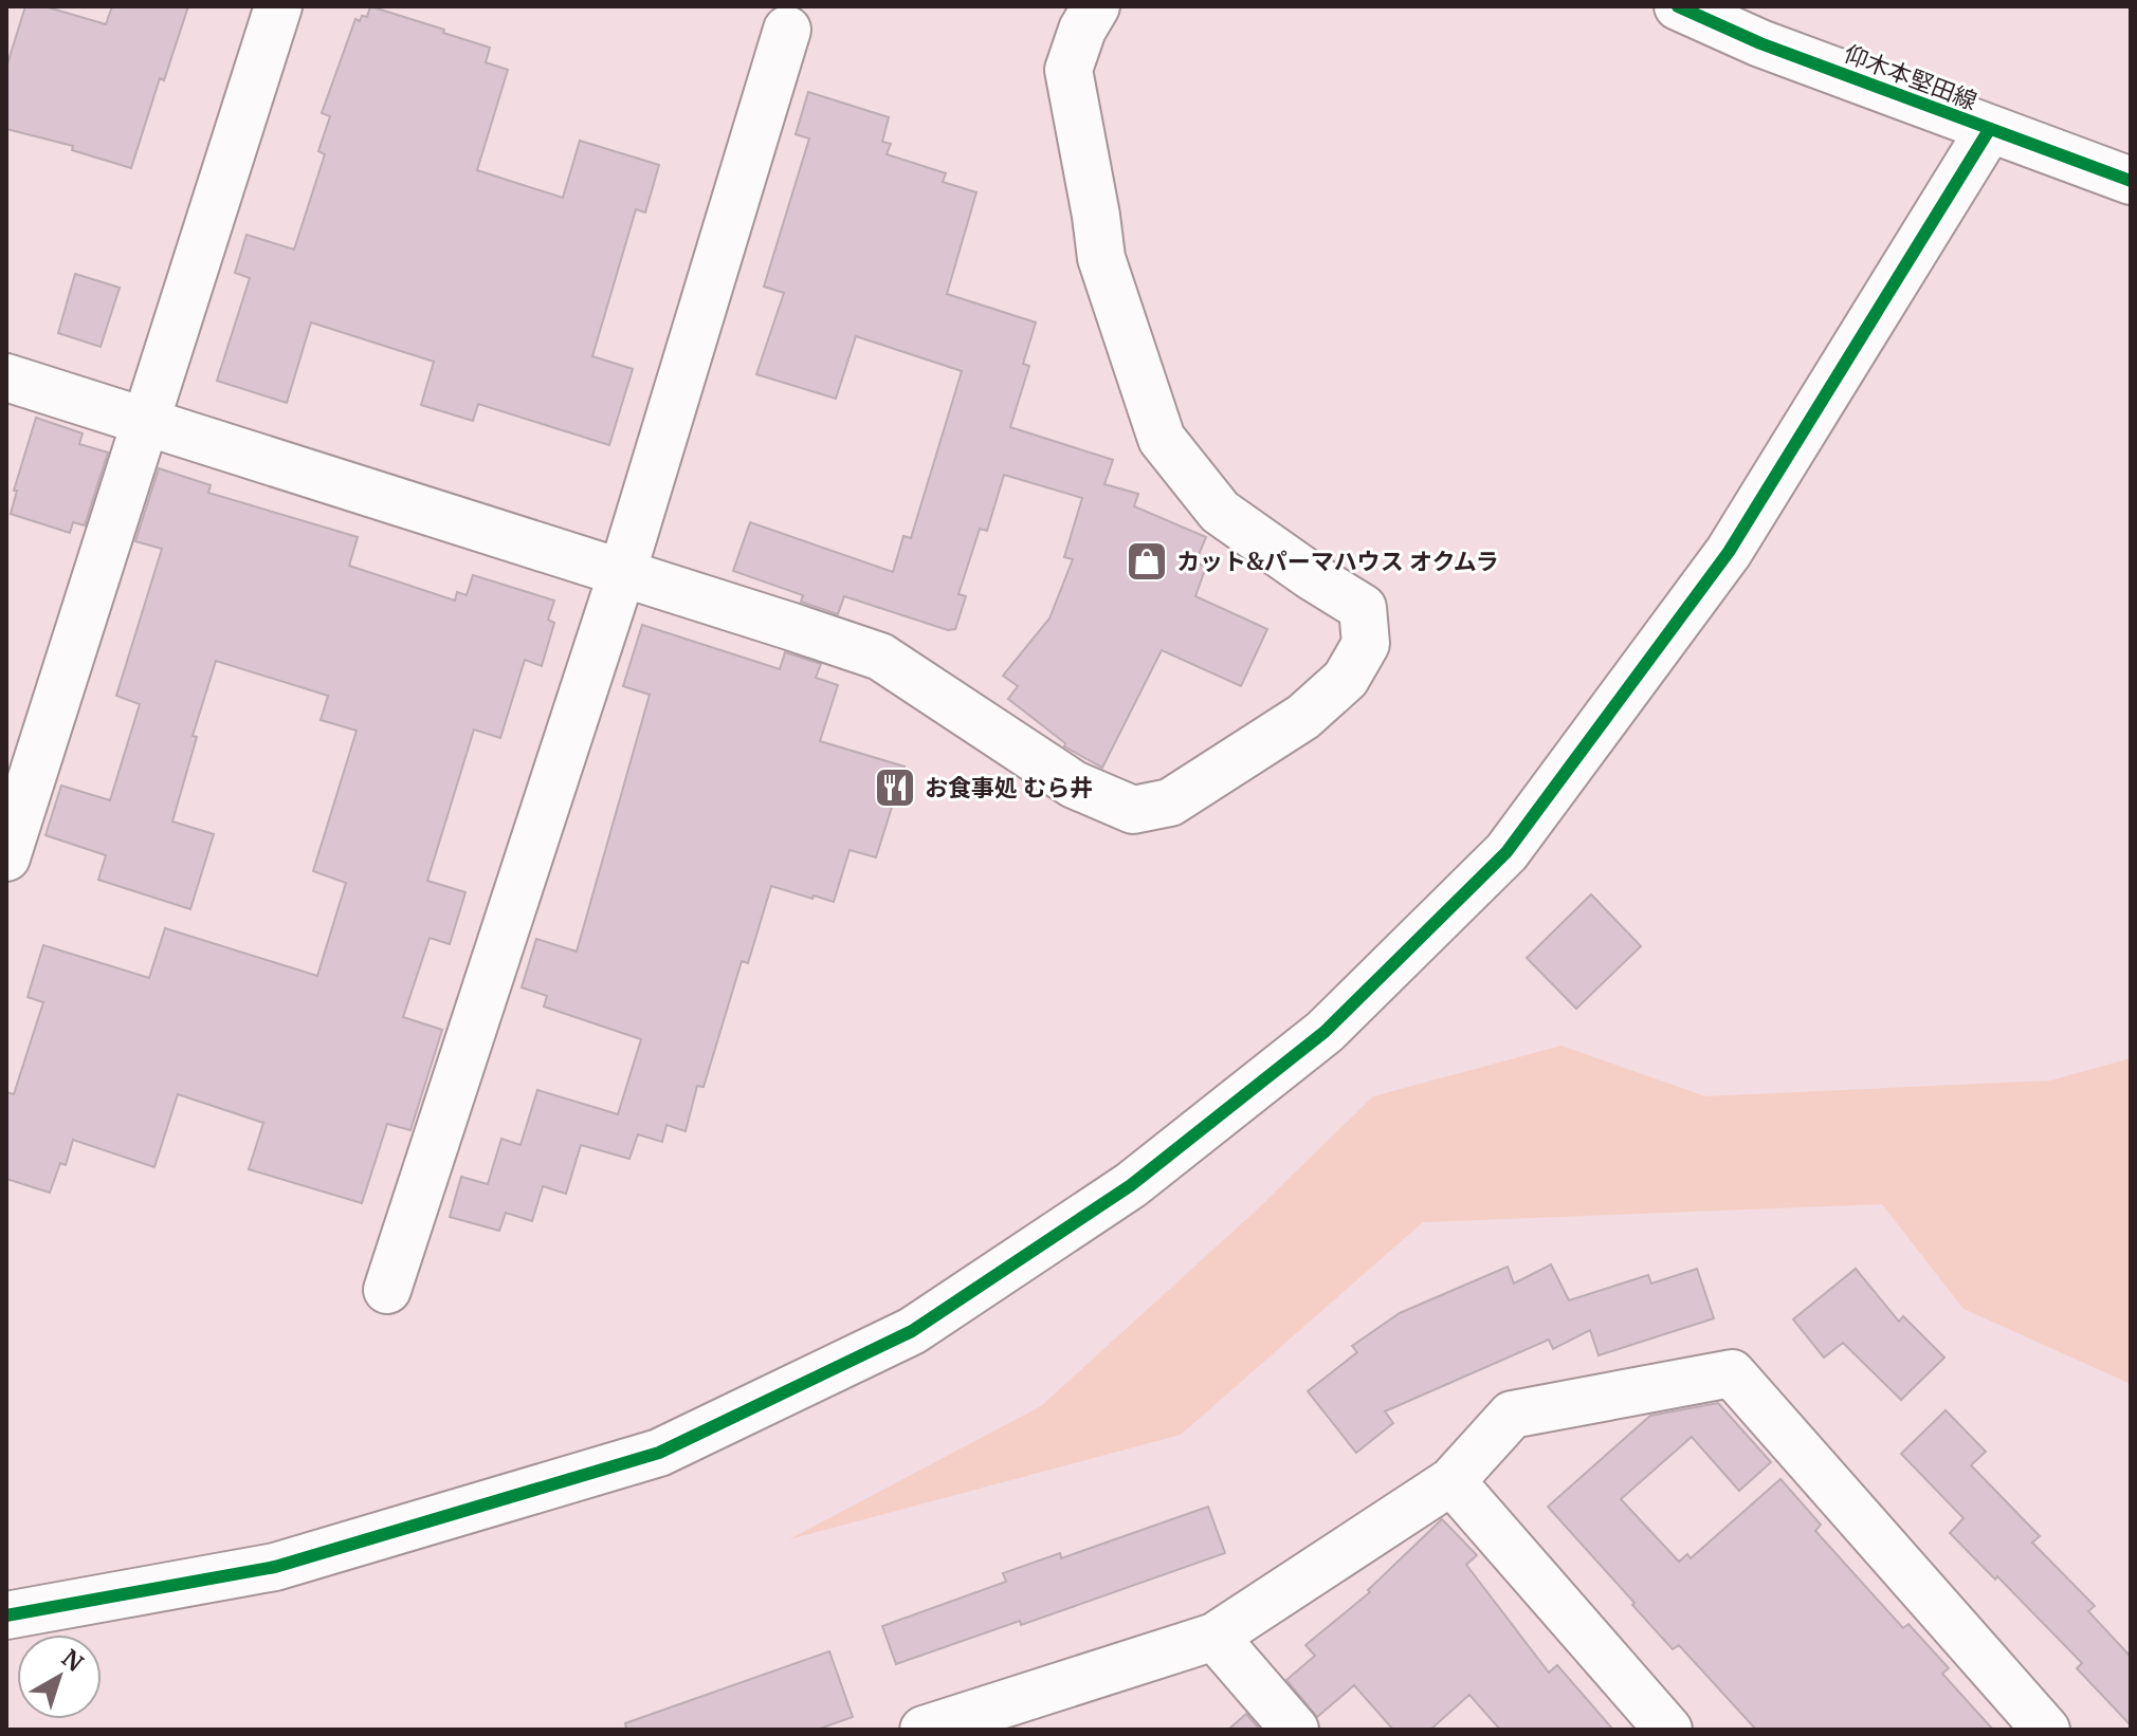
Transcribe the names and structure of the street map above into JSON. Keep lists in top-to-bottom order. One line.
{"streets":{"street":["仰木本堅田線"]},"places":{"shop":["カット&パーマハウス オクムラ"],"restaurant":["お食事処 むら井"]},"north":"top right"}
